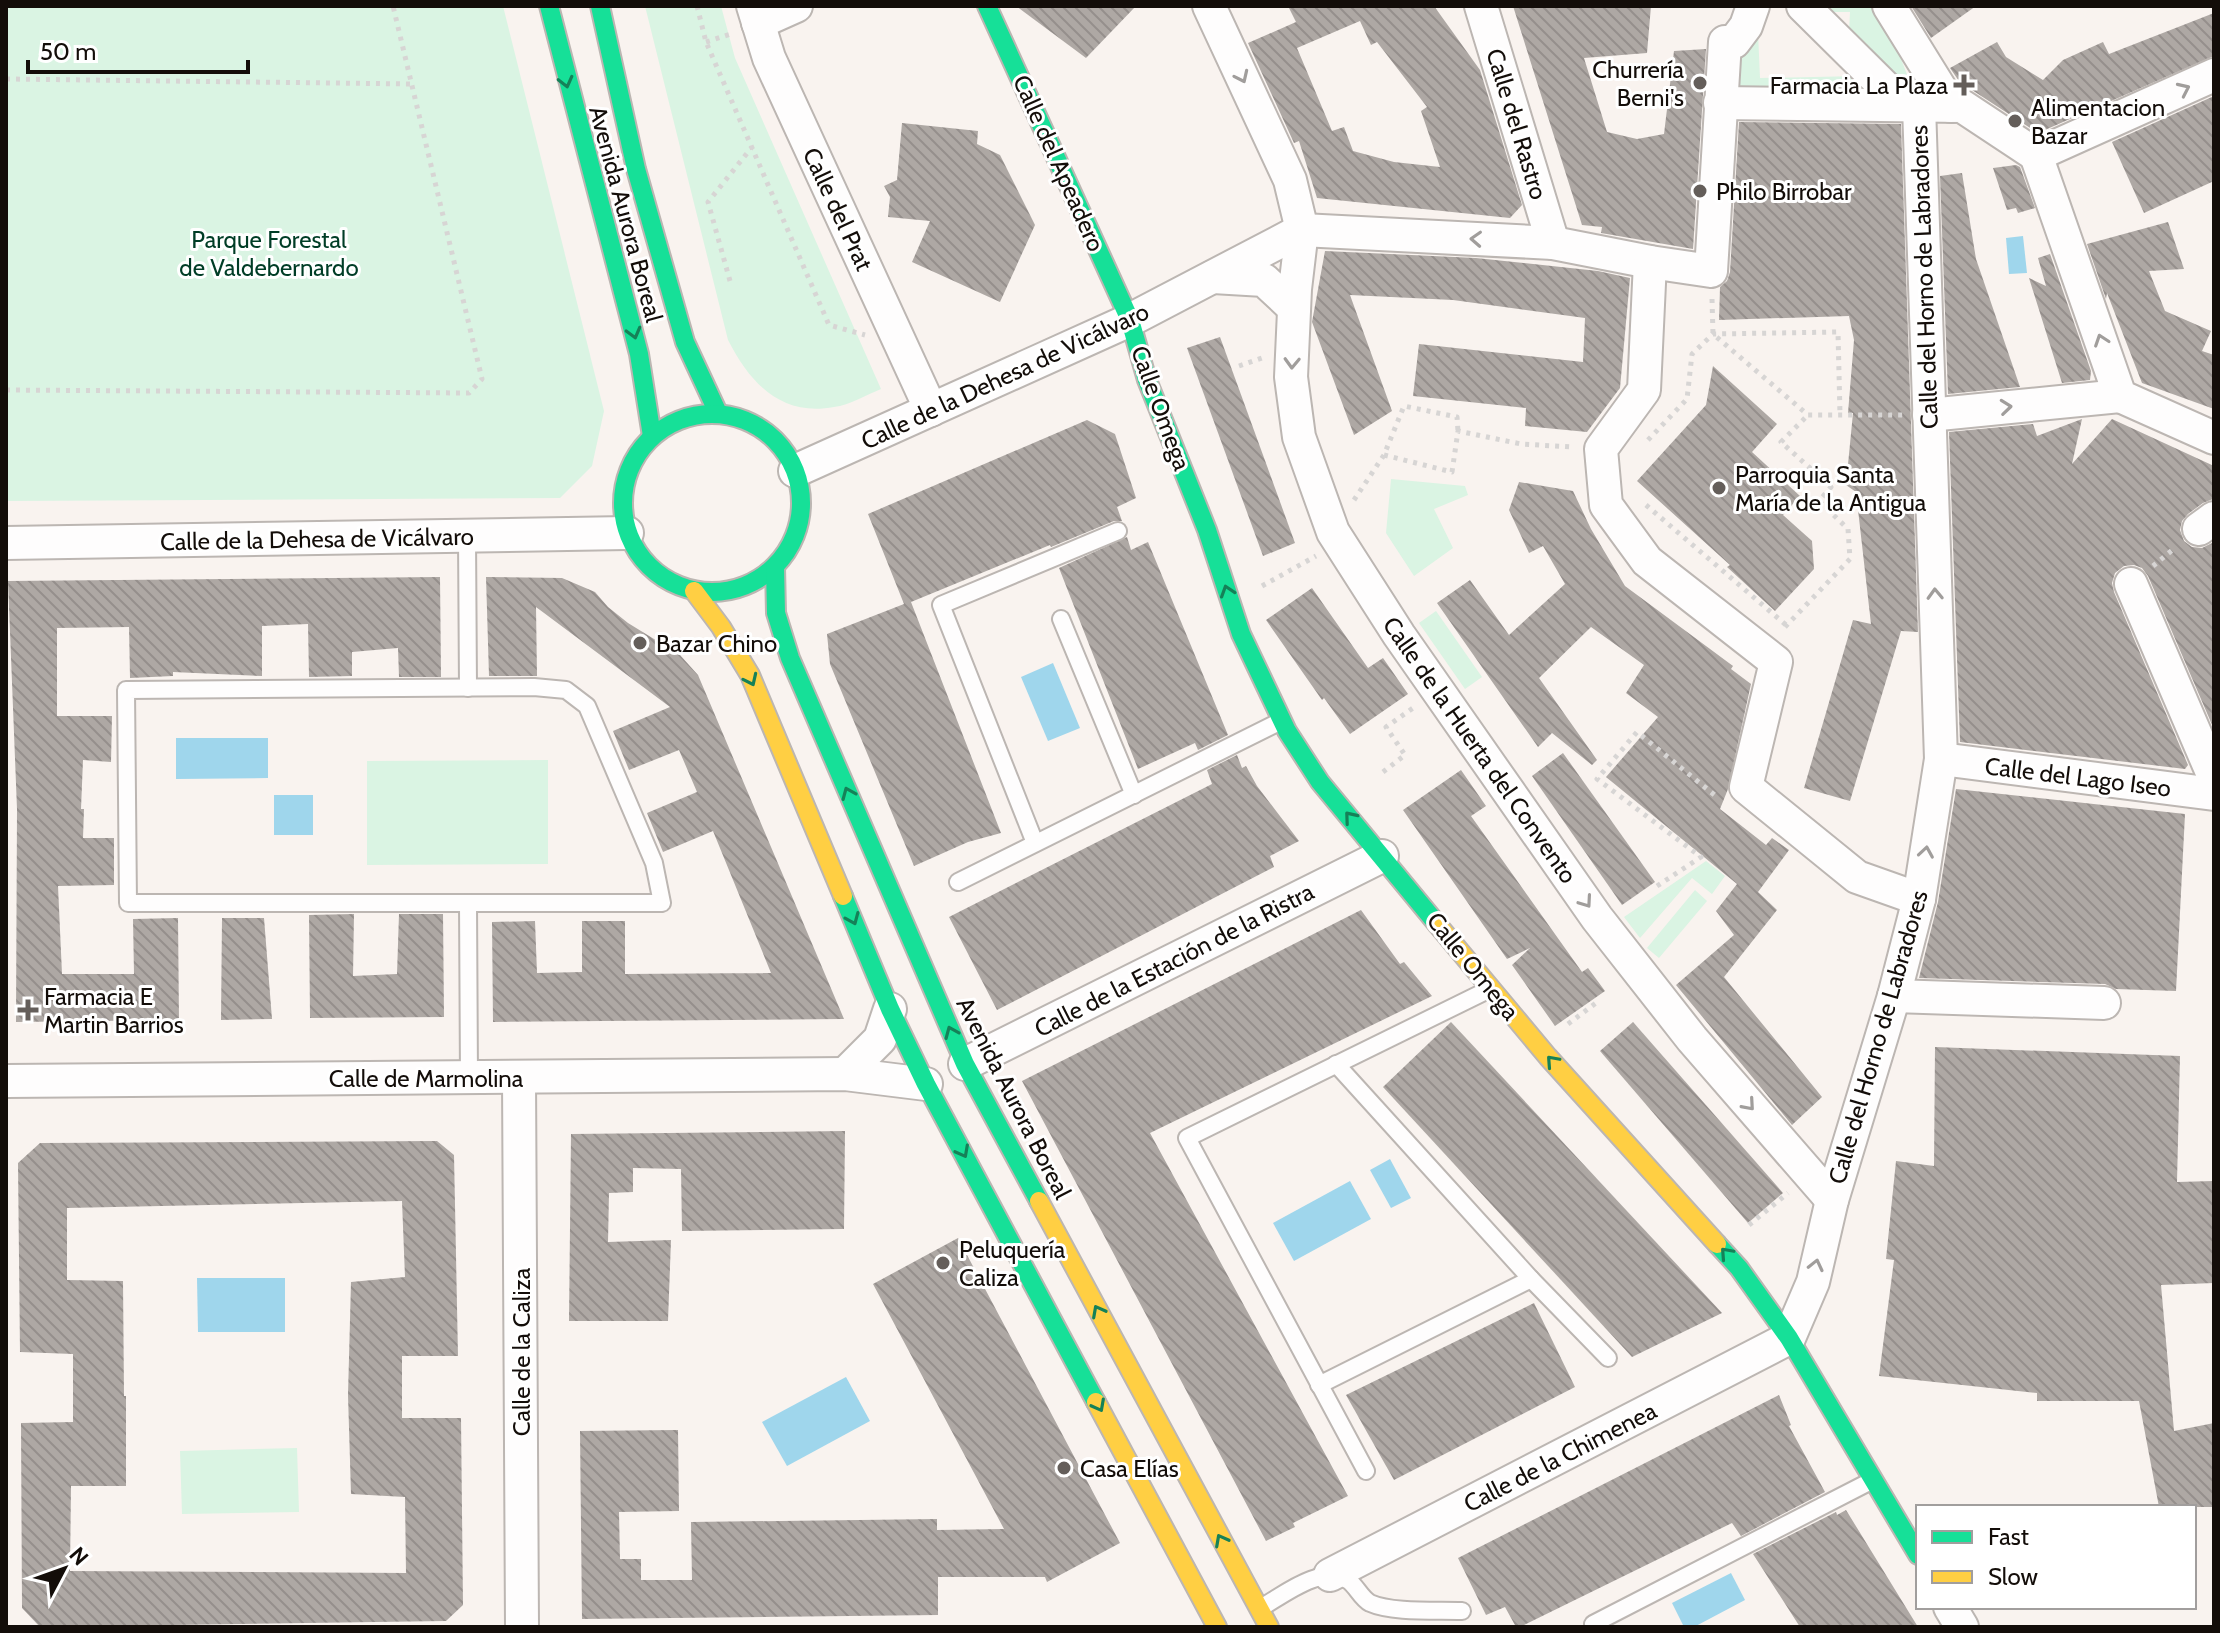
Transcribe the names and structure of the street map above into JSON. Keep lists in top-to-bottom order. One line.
{"streets":{"main road":["Calle del Apeadero","Avenida Aurora Boreal","Calle Omega"],"street":["Calle del Rastro","Calle del Prat","Calle del Horno de Labradores","Calle de la Dehesa de Vicálvaro","Calle de la Huerta del Convento","Calle del Lago Iseo","Calle de la Estación de la Ristra","Calle de Marmolina","Calle de la Caliza","Calle de la Chimenea"]},"crossings":[["Calle del Apeadero","Calle de la Dehesa de Vicálvaro"],["Calle del Apeadero","Calle Omega"],["Calle del Prat","Calle de la Dehesa de Vicálvaro"],["Avenida Aurora Boreal","Calle de la Dehesa de Vicálvaro"],["Avenida Aurora Boreal","Calle de la Estación de la Ristra"],["Calle del Horno de Labradores","Calle Omega"],["Calle del Horno de Labradores","Calle de la Huerta del Convento"],["Calle del Horno de Labradores","Calle del Lago Iseo"],["Calle del Horno de Labradores","Calle de la Chimenea"],["Calle de la Dehesa de Vicálvaro","Calle Omega"],["Calle de la Dehesa de Vicálvaro","Calle de la Huerta del Convento"],["Calle Omega","Calle de la Estación de la Ristra"],["Calle Omega","Calle de la Chimenea"],["Calle de Marmolina","Calle de la Caliza"]],"one_way":["Calle del Horno de Labradores","Calle Omega","Calle de la Huerta del Convento"],"parks":["Parque Forestal de Valdebernardo"],"places":{"other":["Churrería Berni's","Alimentacion Bazar","Philo Birrobar","Parroquia Santa María de la Antigua","Bazar Chino","Peluquería Caliza","Casa Elías"],"health":["Farmacia La Plaza","Farmacia E Martin Barrios"]},"legend":["Fast","Slow"],"scale_bar":"50 m","north":"top right"}
